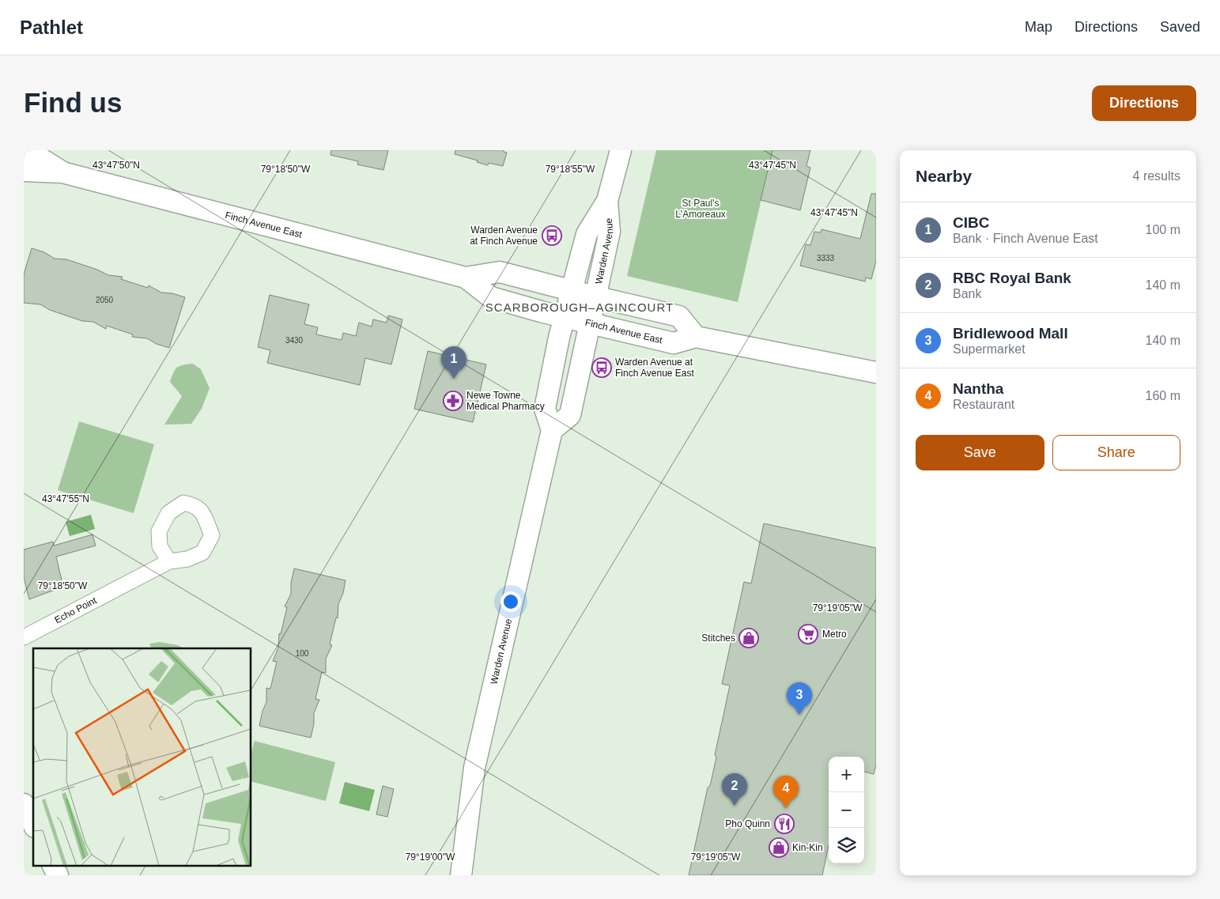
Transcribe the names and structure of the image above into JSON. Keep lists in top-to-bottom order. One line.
{"streets":{"main road":["Finch Avenue East","Warden Avenue"],"street":["Echo Point"]},"crossings":[["Finch Avenue East","Warden Avenue"]],"districts":["SCARBOROUGH–AGINCOURT"],"parks":["St Paul's L'Amoreaux"],"places":{"bus stop":["Warden Avenue at Finch Avenue","Warden Avenue at Finch Avenue East"],"pharmacy":["Newe Towne Medical Pharmacy"],"supermarket":["Metro"],"shop":["Stitches","Kin-Kin"],"restaurant":["Pho Quinn"]},"house_numbers":["3333","2050","3430","100"],"page":{"header":"Pathlet","nav":["Map","Directions","Saved"],"buttons":["Directions",["Save","Share"]],"title":"Find us","heading":["Nearby","4 results"],"list":[{"mark":"1","name":"CIBC","note":"Bank · Finch Avenue East","value":"100 m"},{"mark":"2","name":"RBC Royal Bank","note":"Bank","value":"140 m"},{"mark":"3","name":"Bridlewood Mall","note":"Supermarket","value":"140 m"},{"mark":"4","name":"Nantha","note":"Restaurant","value":"160 m"}],"pins":["1","3","2","4"],"map_buttons":["+","−"]},"coordinates":["43°47'50\"N","43°47'45\"N","79°18'50\"W","79°18'55\"W","43°47'55\"N","79°19'05\"W","79°19'00\"W"]}
